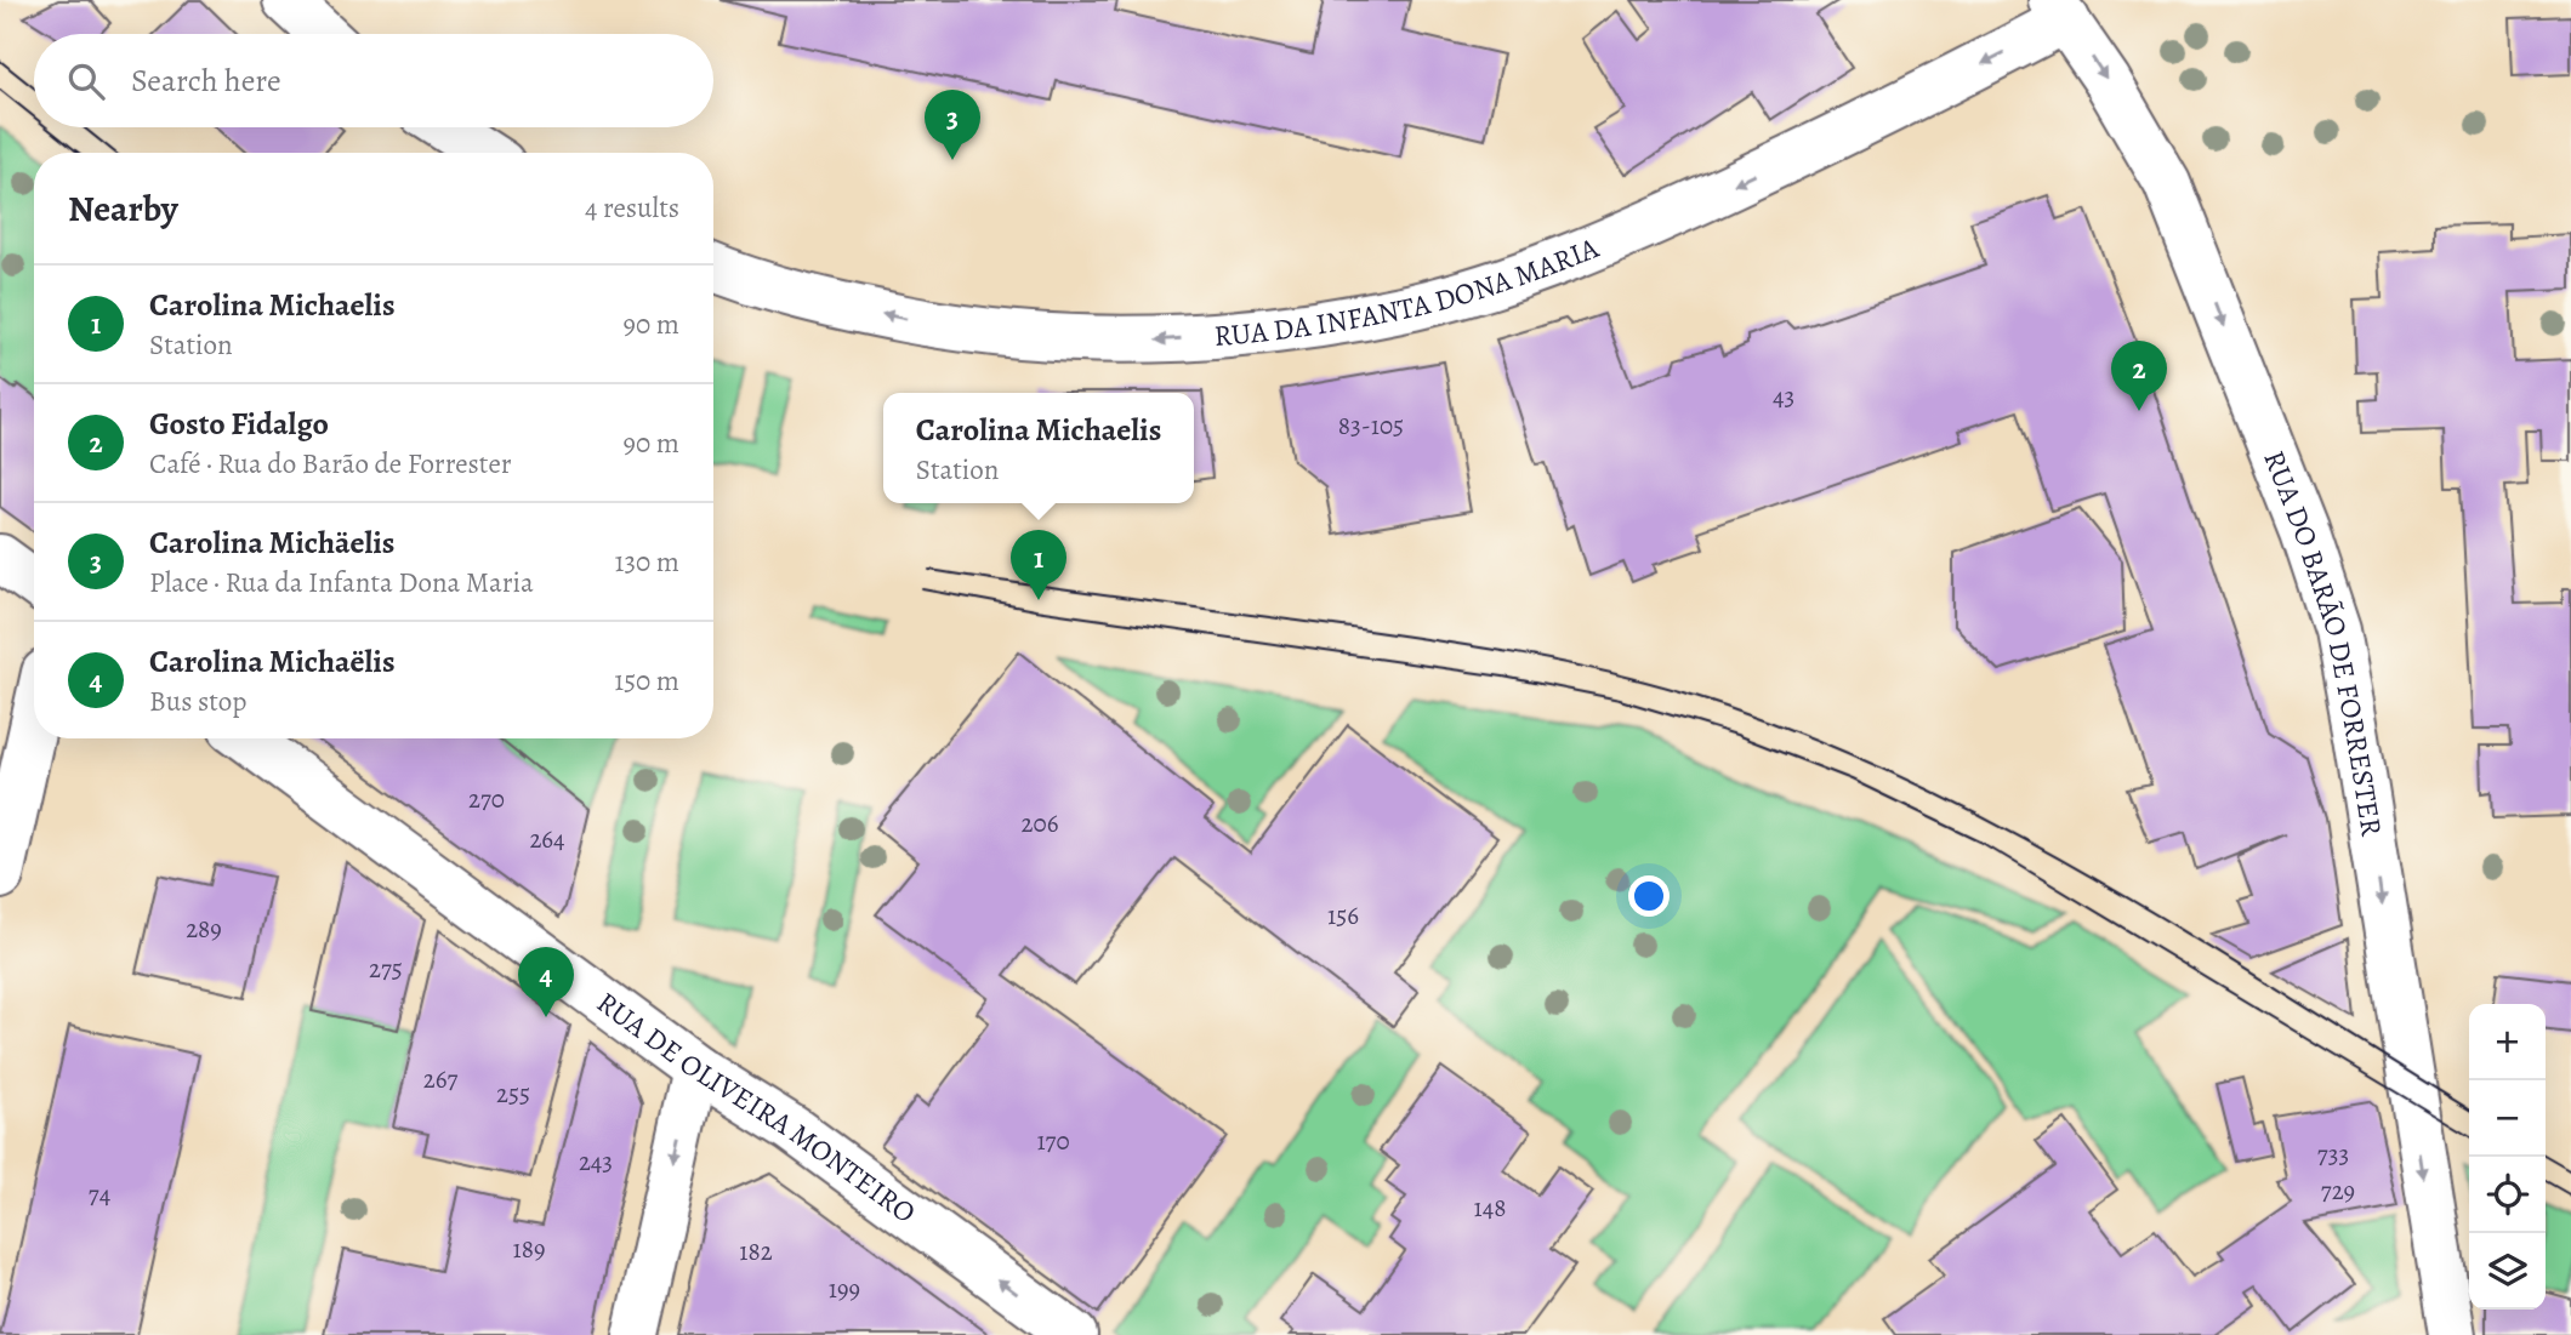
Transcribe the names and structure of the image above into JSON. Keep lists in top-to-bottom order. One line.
{"streets":{"street":["RUA DA INFANTA DONA MARIA","RUA DO BARÃO DE FORRESTER","RUA DE OLIVEIRA MONTEIRO"]},"crossings":[["RUA DA INFANTA DONA MARIA","RUA DO BARÃO DE FORRESTER"]],"one_way":["RUA DA INFANTA DONA MARIA","RUA DO BARÃO DE FORRESTER","RUA DE OLIVEIRA MONTEIRO"],"house_numbers":["43","83-105","270","206","264","156","289","275","267","255","170","733","243","729","74","148","189","182","199"],"page":{"search":"Search here","pins":["3","2","1","4"],"heading":["Nearby","4 results"],"list":[{"mark":"1","name":"Carolina Michaelis","note":"Station","value":"90 m"},{"mark":"2","name":"Gosto Fidalgo","note":"Café · Rua do Barão de Forrester","value":"90 m"},{"mark":"3","name":"Carolina Michäelis","note":"Place · Rua da Infanta Dona Maria","value":"130 m"},{"mark":"4","name":"Carolina Michaëlis","note":"Bus stop","value":"150 m"}],"popup":["Carolina Michaelis","Station"],"map_buttons":["+","−"]}}
